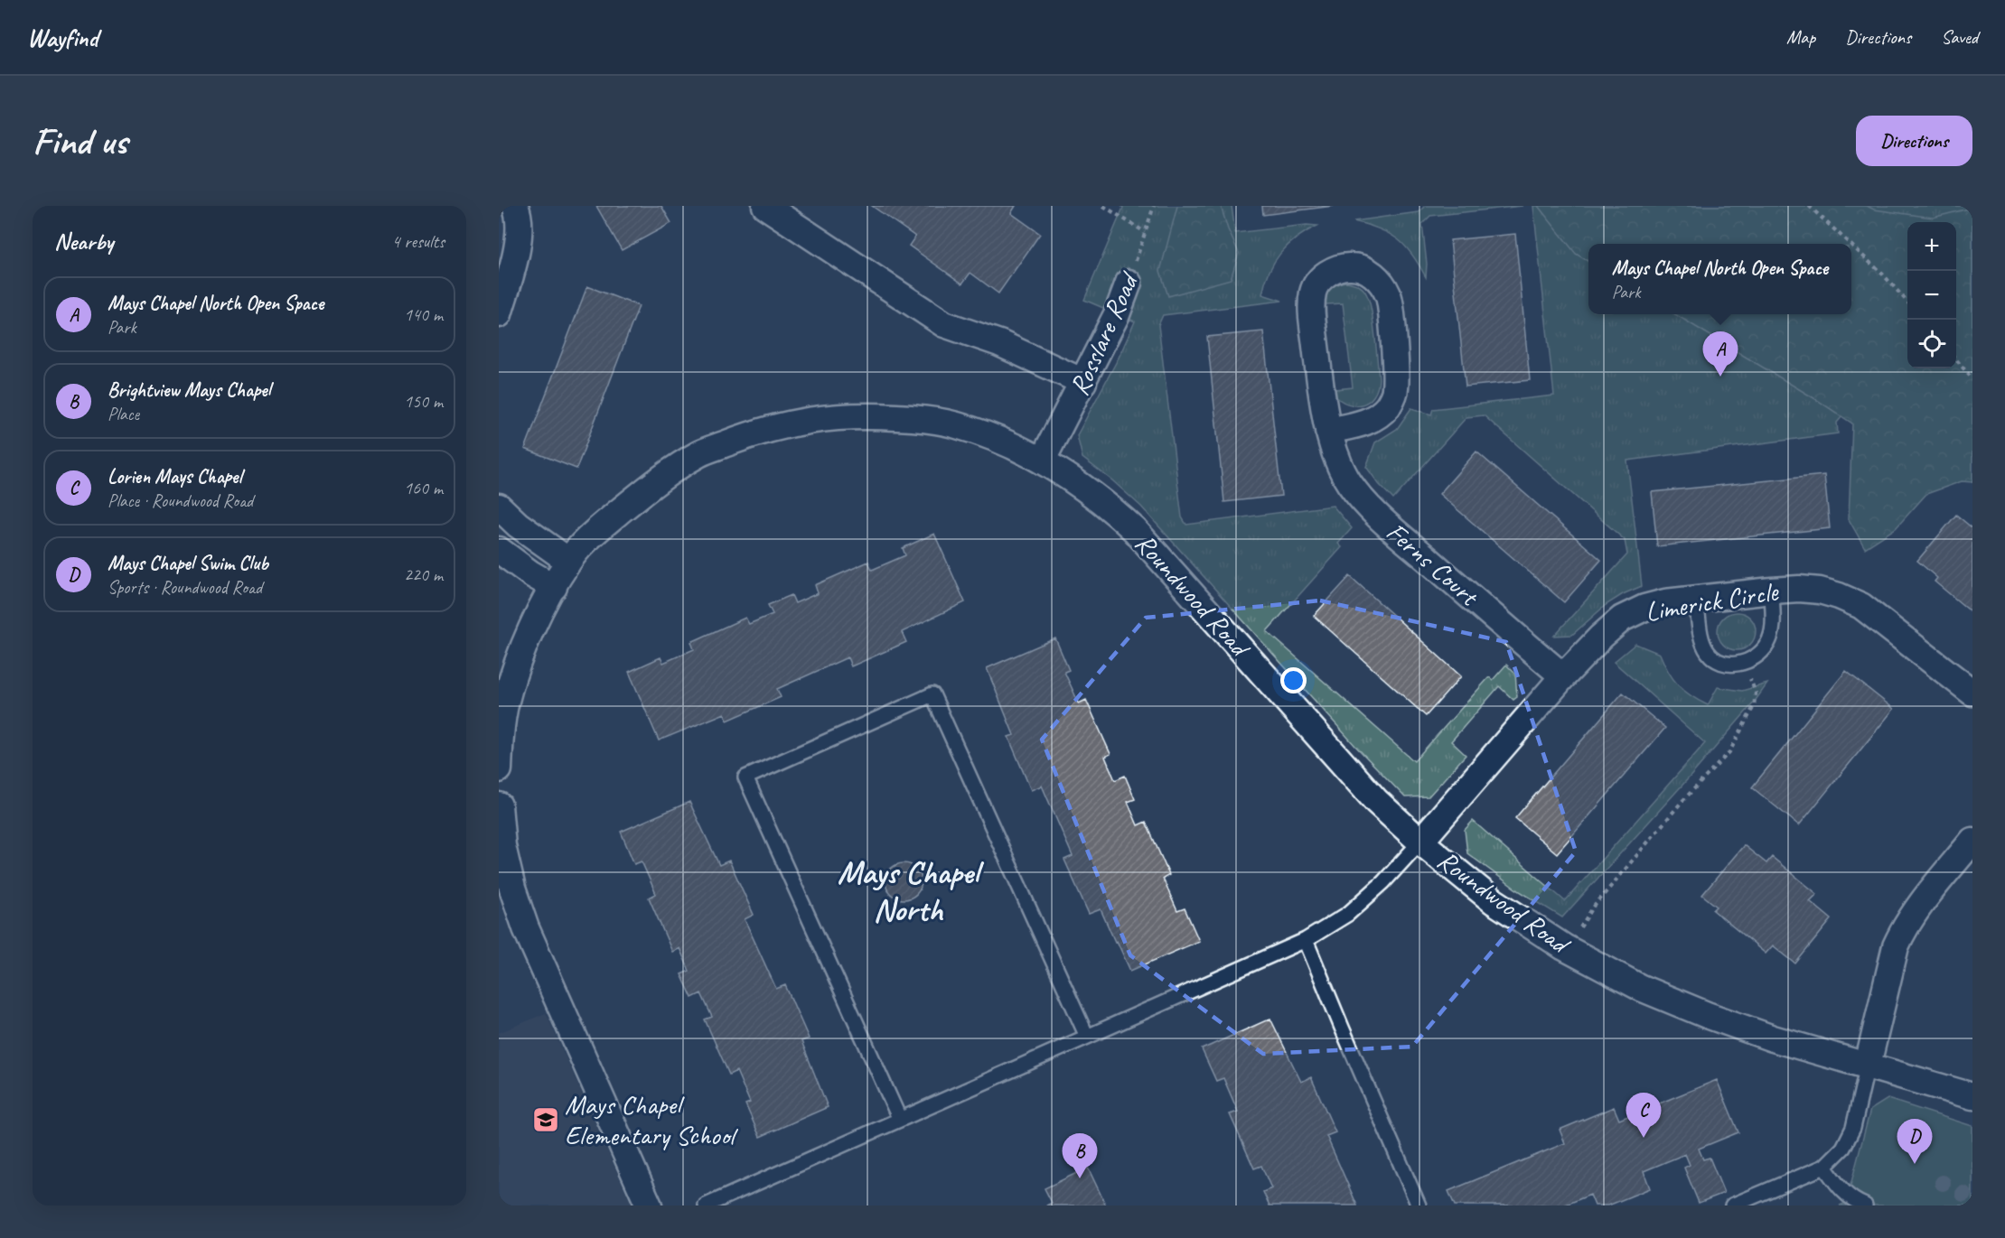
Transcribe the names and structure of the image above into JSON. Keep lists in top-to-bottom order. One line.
{"streets":{"street":["Rosslare Road","Ferns Court","Roundwood Road","Limerick Circle"]},"crossings":[["Rosslare Road","Roundwood Road"],["Ferns Court","Limerick Circle"],["Roundwood Road","Limerick Circle"]],"districts":["Mays Chapel North"],"places":{"school or university":["Mays Chapel Elementary School"]},"page":{"header":"Wayfind","nav":["Map","Directions","Saved"],"buttons":"Directions","title":"Find us","heading":["Nearby","4 results"],"map_buttons":["+","−"],"popup":["Mays Chapel North Open Space","Park"],"list":[{"mark":"A","name":"Mays Chapel North Open Space","note":"Park","value":"140 m"},{"mark":"B","name":"Brightview Mays Chapel","note":"Place","value":"150 m"},{"mark":"C","name":"Lorien Mays Chapel","note":"Place · Roundwood Road","value":"160 m"},{"mark":"D","name":"Mays Chapel Swim Club","note":"Sports · Roundwood Road","value":"220 m"}],"pins":["A","C","D","B"]}}
